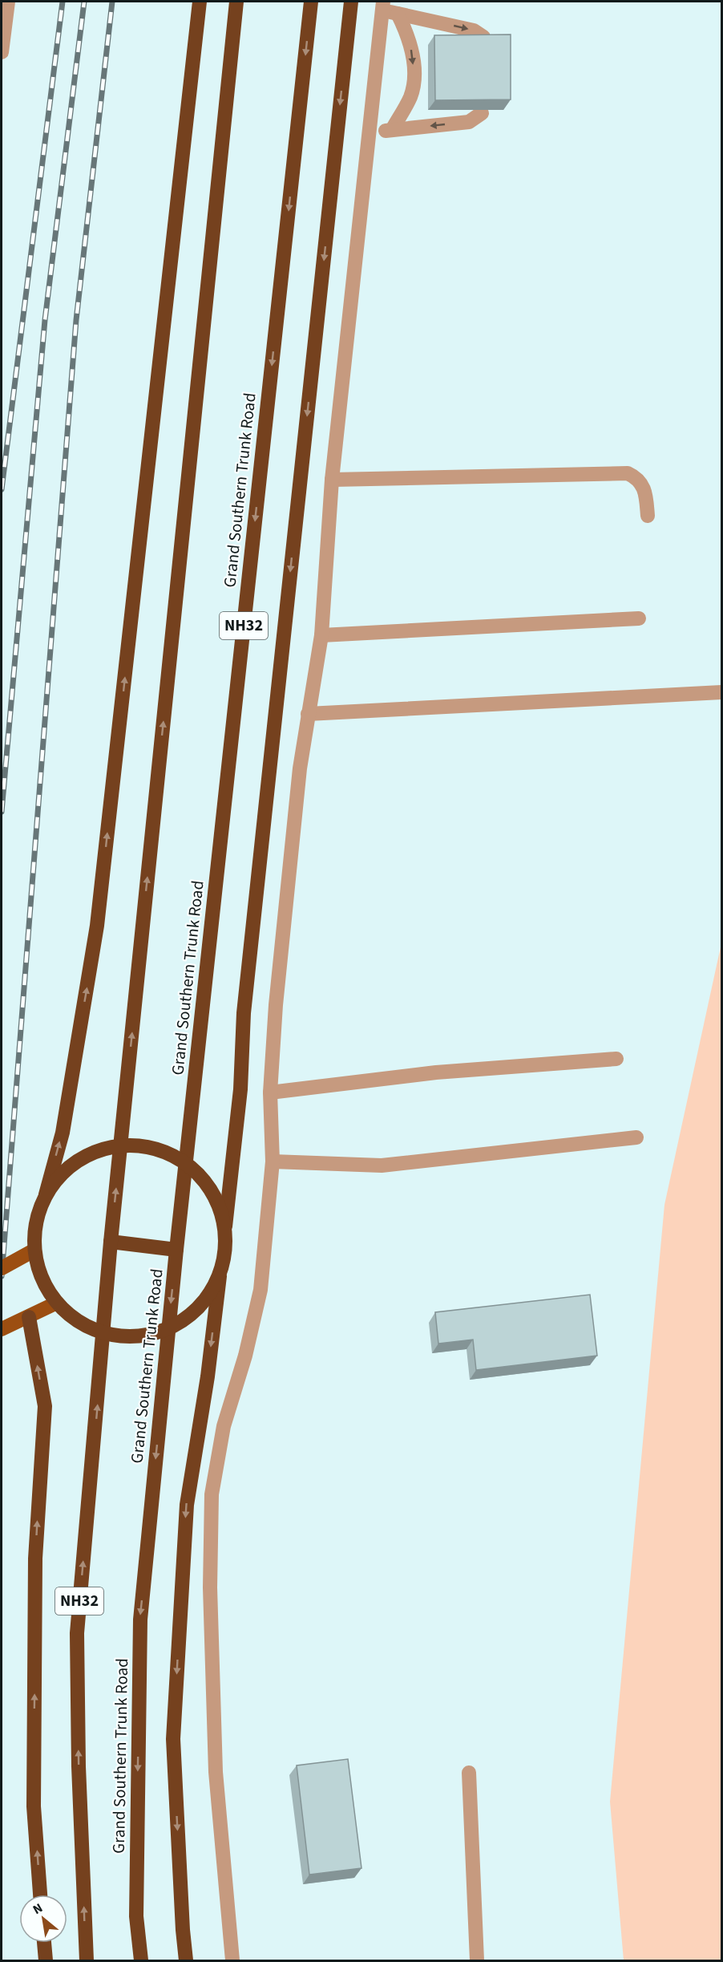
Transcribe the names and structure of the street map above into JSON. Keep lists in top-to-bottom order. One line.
{"streets":{"highway":["Grand Southern Trunk Road","NH32"]},"north":"top left"}
